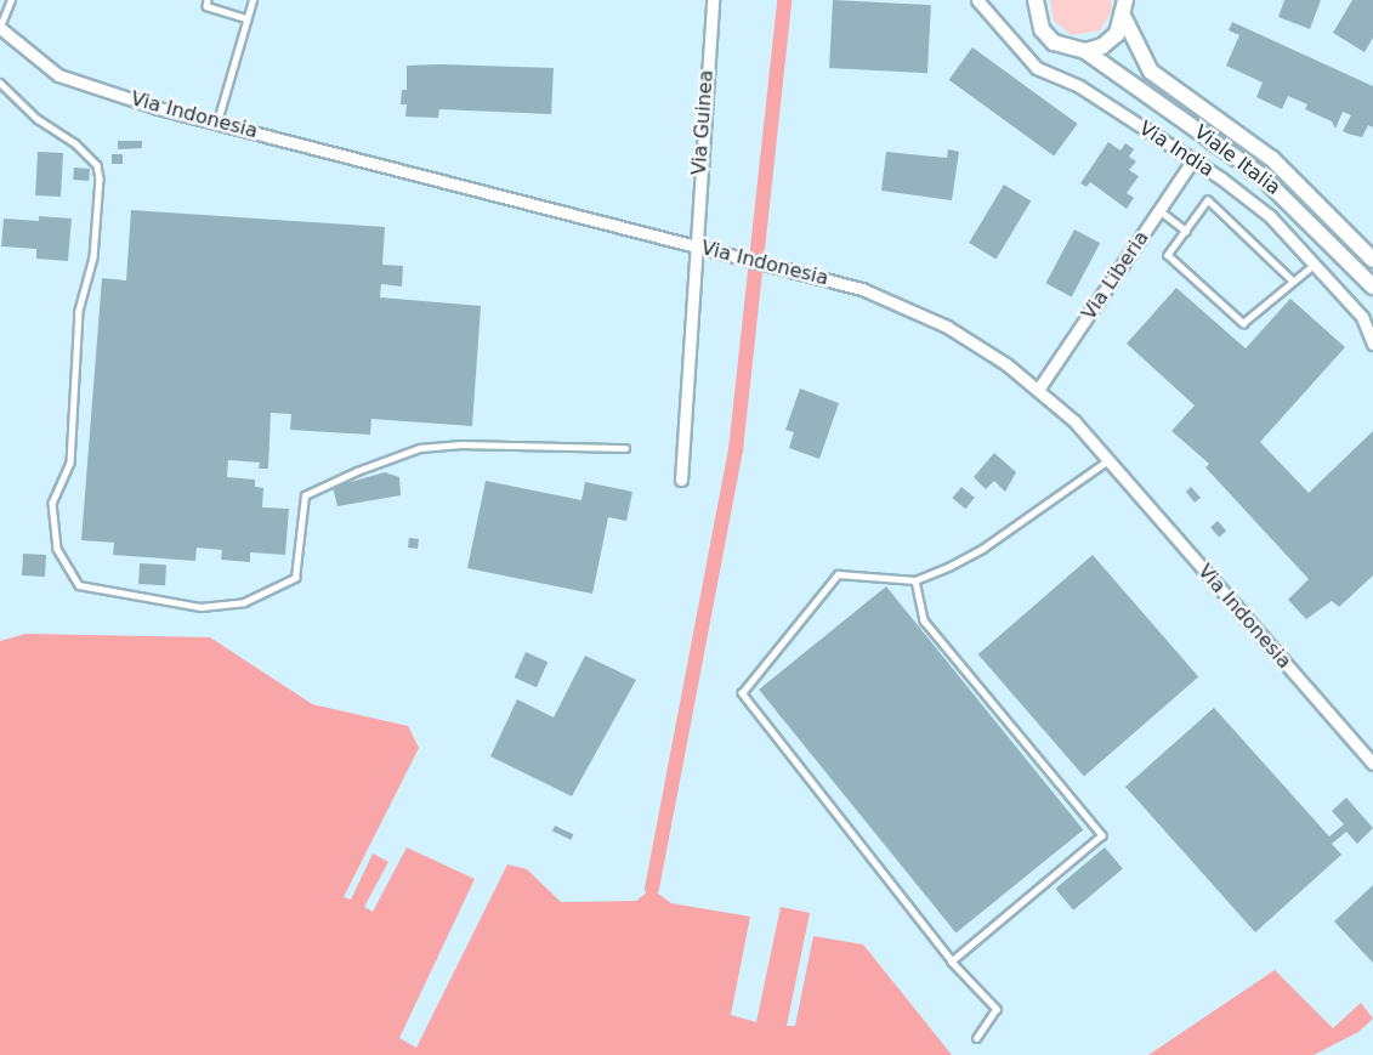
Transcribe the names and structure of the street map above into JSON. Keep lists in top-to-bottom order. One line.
{"streets":{"main road":["Viale Italia"],"street":["Via Indonesia","Via Guinea","Via India","Via Liberia"]},"crossings":[["Via Indonesia","Via Guinea"],["Via Indonesia","Via Liberia"],["Via India","Via Liberia"]]}
